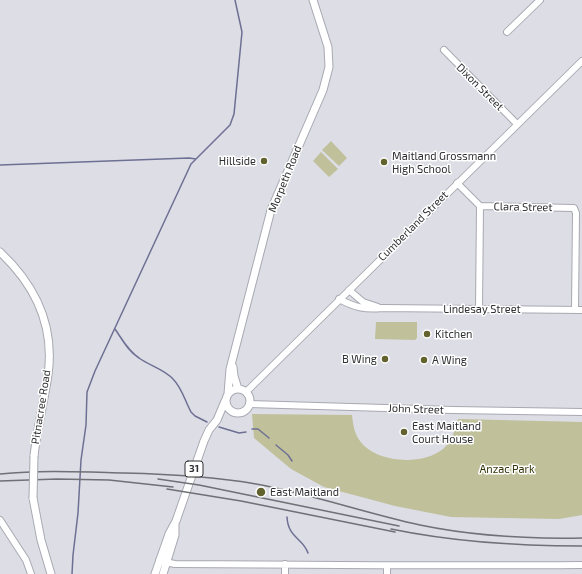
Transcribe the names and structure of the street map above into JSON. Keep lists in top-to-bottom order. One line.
{"streets":{"main road":["Morpeth Road","Pitnacree Road","31"],"street":["Dixon Street","Clara Street","Cumberland Street","Lindesay Street","John Street"]},"crossings":[["Dixon Street","Cumberland Street"],["Morpeth Road","Cumberland Street"],["Morpeth Road","John Street"],["Morpeth Road","31"],["Clara Street","Cumberland Street"],["Clara Street","Lindesay Street"],["Cumberland Street","Lindesay Street"],["Cumberland Street","John Street"],["Cumberland Street","31"],["John Street","31"]],"parks":["Anzac Park"],"places":["Hillside","Maitland Grossmann High School","Kitchen","B Wing","A Wing","East Maitland Court House","East Maitland"]}
